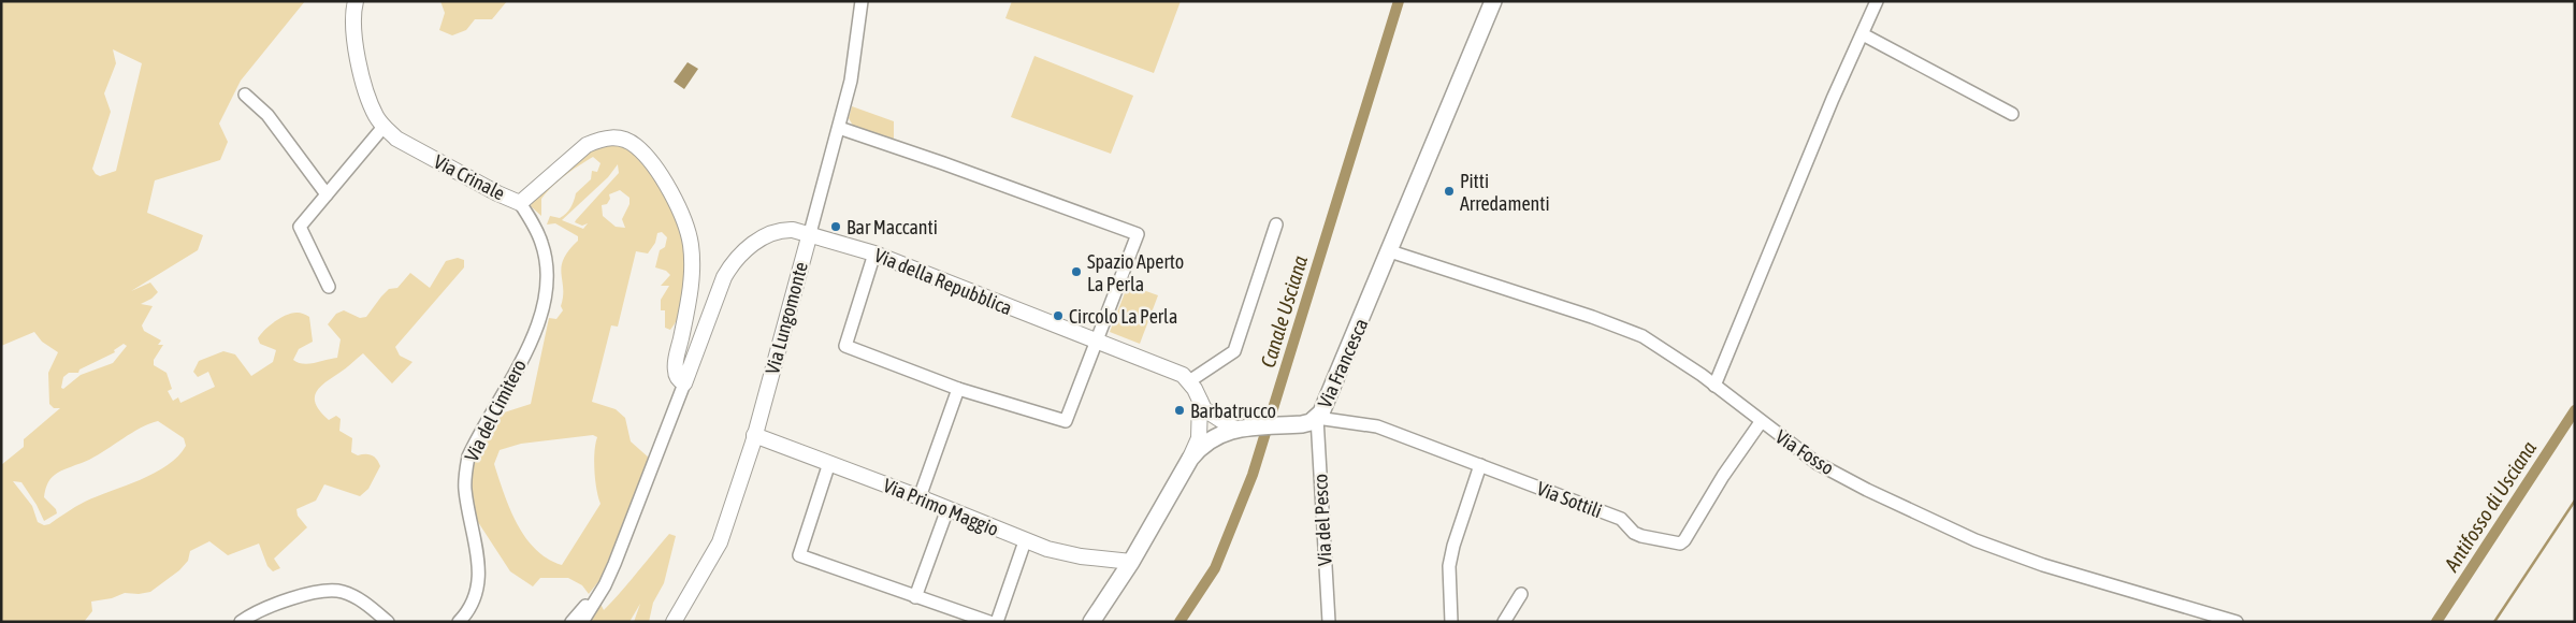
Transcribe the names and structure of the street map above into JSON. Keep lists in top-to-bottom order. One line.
{"streets":{"main road":["Via Francesca"],"street":["Via Crinale","Via della Repubblica","Via Lungomonte","Via del Cimitero","Via Fosso","Via Sottili","Via Primo Maggio","Via del Pesco"]},"crossings":[["Via Crinale","Via della Repubblica"],["Via Crinale","Via del Cimitero"],["Via della Repubblica","Via Lungomonte"],["Via Lungomonte","Via Primo Maggio"],["Via Francesca","Via Fosso"],["Via Francesca","Via Sottili"],["Via Francesca","Via Primo Maggio"],["Via Francesca","Via del Pesco"],["Via Fosso","Via Sottili"],["Via Sottili","Via del Pesco"]],"water":["Canale Usciana","Antifosso di Usciana"],"places":["Pitti Arredamenti","Bar Maccanti","Spazio Aperto La Perla","Circolo La Perla","Barbatrucco"]}
